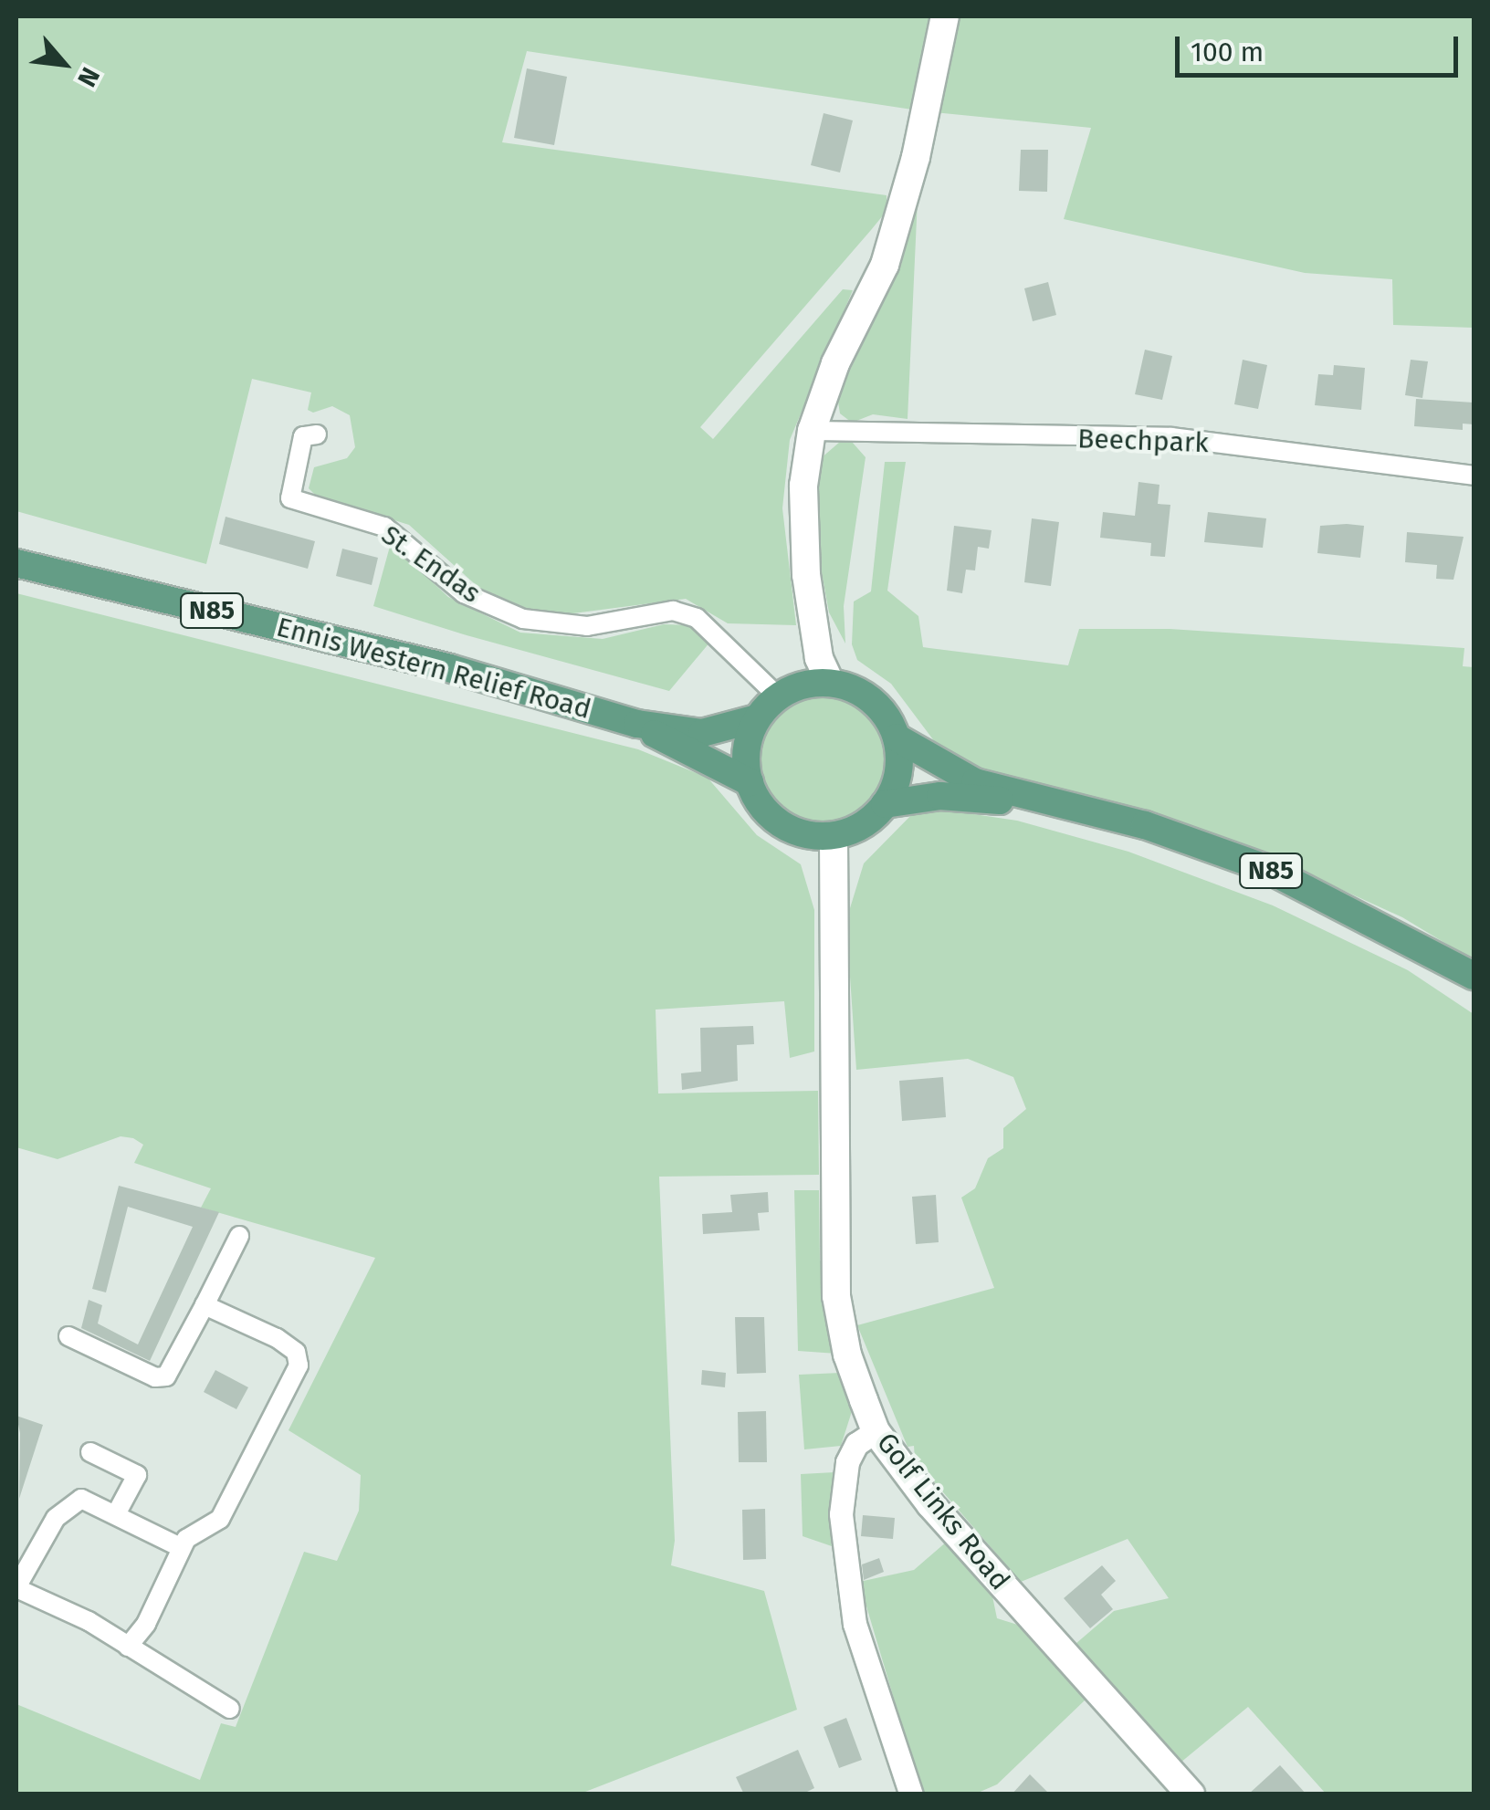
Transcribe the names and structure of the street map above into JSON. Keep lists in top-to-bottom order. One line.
{"streets":{"main road":["N85","Ennis Western Relief Road","Golf Links Road"],"street":["Beechpark","St. Endas"]},"crossings":[["St. Endas","N85"],["St. Endas","Ennis Western Relief Road"],["St. Endas","Golf Links Road"],["N85","Ennis Western Relief Road"],["N85","Golf Links Road"],["Ennis Western Relief Road","Golf Links Road"]],"scale_bar":"100 m","north":"bottom right"}
